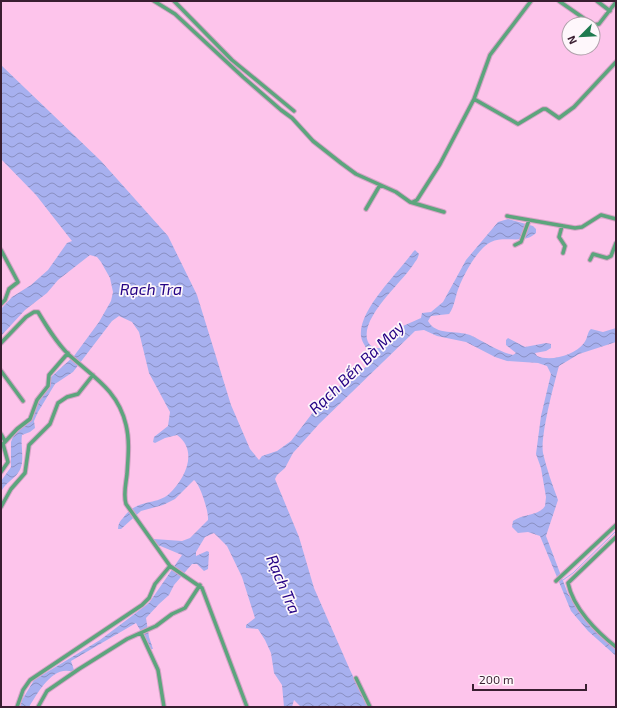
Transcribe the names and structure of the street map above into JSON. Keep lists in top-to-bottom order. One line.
{"water":["Rạch Tra","Rạch Bến Bà May"],"scale_bar":"200 m","north":"bottom left"}
